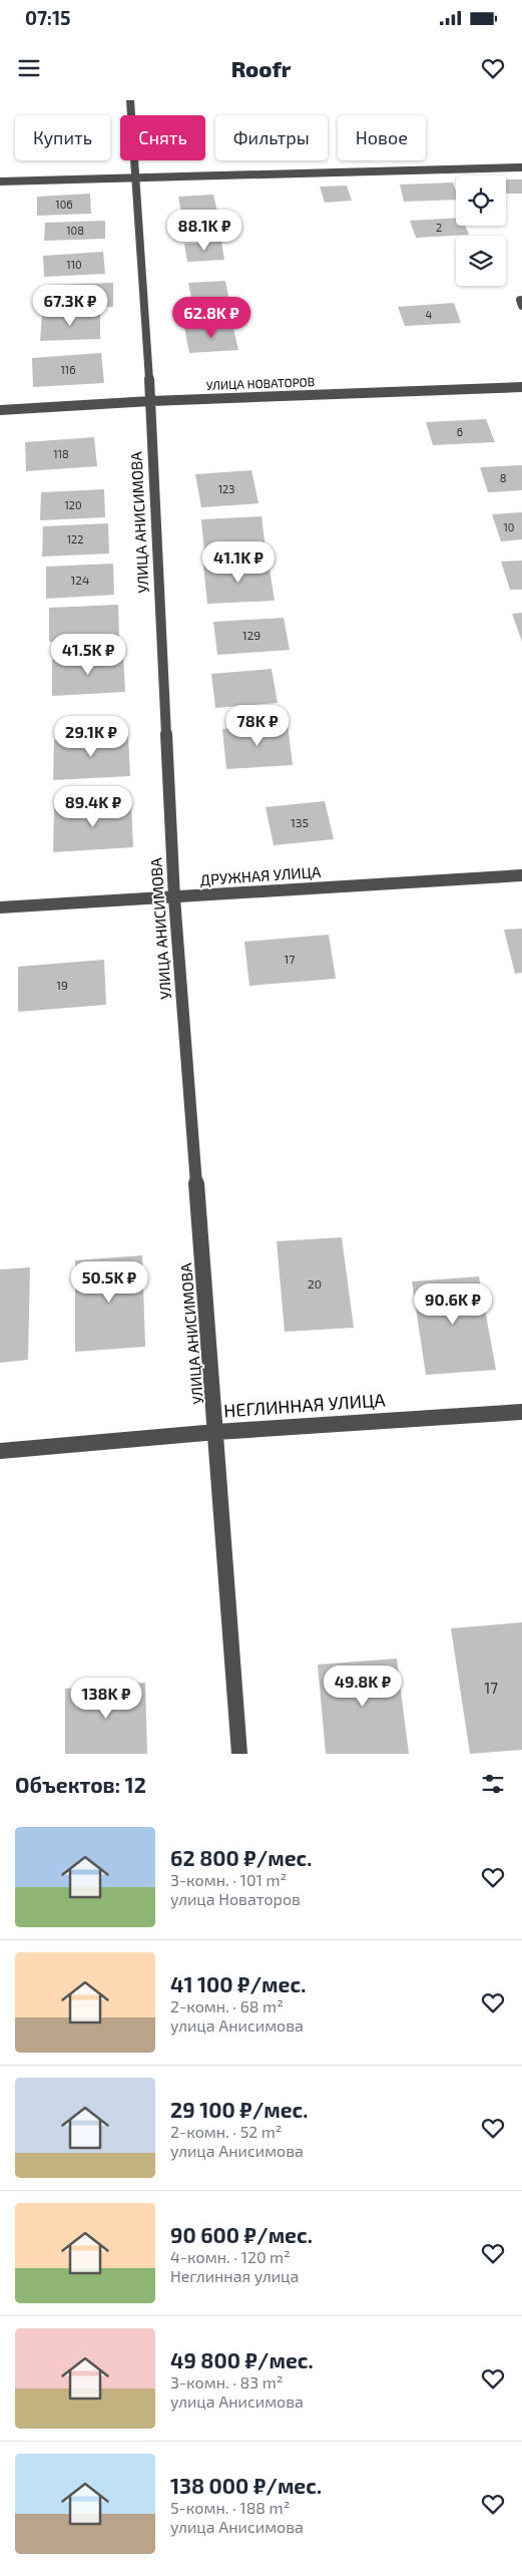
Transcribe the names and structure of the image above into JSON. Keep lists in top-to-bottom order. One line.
{"streets":{"street":["УЛИЦА НОВАТОРОВ","УЛИЦА АНИСИМОВА","ДРУЖНАЯ УЛИЦА","НЕГЛИННАЯ УЛИЦА"]},"crossings":[["УЛИЦА НОВАТОРОВ","УЛИЦА АНИСИМОВА"],["УЛИЦА АНИСИМОВА","ДРУЖНАЯ УЛИЦА"],["УЛИЦА АНИСИМОВА","НЕГЛИННАЯ УЛИЦА"]],"house_numbers":["106","2","108","110","4","116","6","118","8","123","120","10","122","124","129","135","17","19","20","17"],"page":{"status":"07:15","header":"Roofr","chip":["Купить","Снять","Фильтры","Новое"],"price":["88.1K ₽","67.3K ₽","62.8K ₽","41.1K ₽","41.5K ₽","78K ₽","29.1K ₽","89.4K ₽","50.5K ₽","90.6K ₽","49.8K ₽","138K ₽"],"heading":"Объектов: 12","list":[{"name":"62 800 ₽/мес.","note":"3-комн. · 101 m² · улица Новаторов"},{"name":"41 100 ₽/мес.","note":"2-комн. · 68 m² · улица Анисимова"},{"name":"29 100 ₽/мес.","note":"2-комн. · 52 m² · улица Анисимова"},{"name":"90 600 ₽/мес.","note":"4-комн. · 120 m² · Неглинная улица"},{"name":"49 800 ₽/мес.","note":"3-комн. · 83 m² · улица Анисимова"},{"name":"138 000 ₽/мес.","note":"5-комн. · 188 m² · улица Анисимова"}]}}
